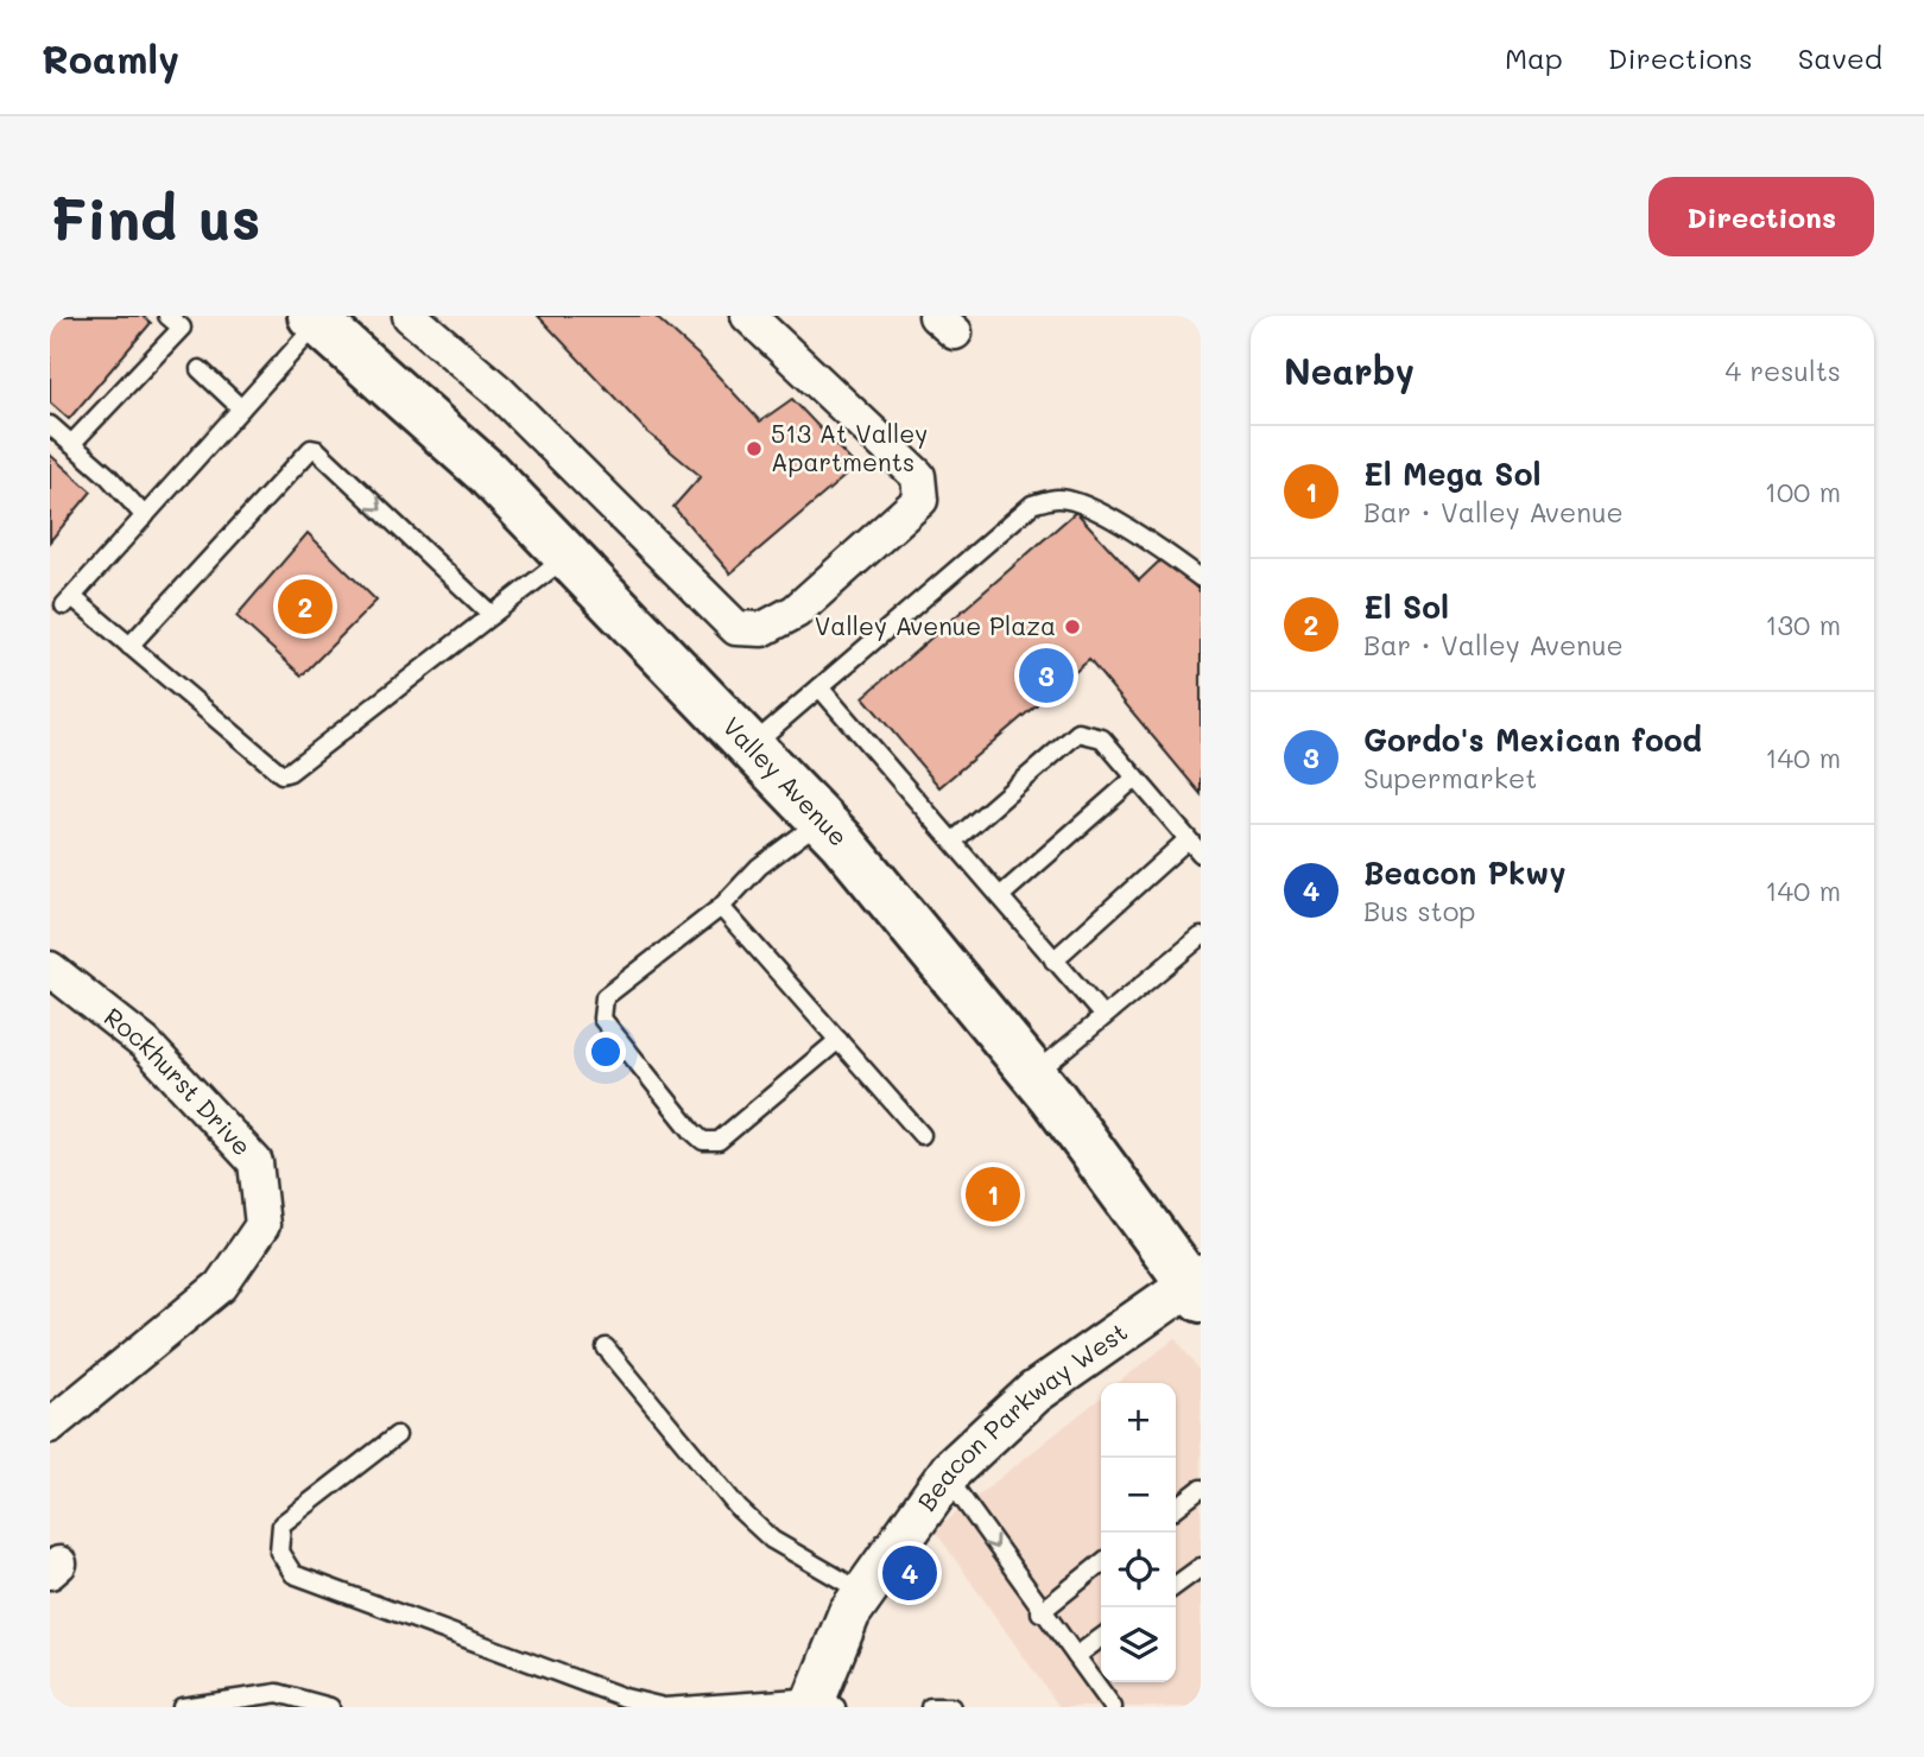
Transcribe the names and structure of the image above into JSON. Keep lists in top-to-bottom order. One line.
{"streets":{"main road":["Valley Avenue"],"street":["Rockhurst Drive","Beacon Parkway West"]},"crossings":[["Valley Avenue","Beacon Parkway West"]],"places":["513 At Valley Apartments","Valley Avenue Plaza"],"page":{"header":"Roamly","nav":["Map","Directions","Saved"],"buttons":"Directions","title":"Find us","heading":["Nearby","4 results"],"list":[{"mark":"1","name":"El Mega Sol","note":"Bar · Valley Avenue","value":"100 m"},{"mark":"2","name":"El Sol","note":"Bar · Valley Avenue","value":"130 m"},{"mark":"3","name":"Gordo's Mexican food","note":"Supermarket","value":"140 m"},{"mark":"4","name":"Beacon Pkwy","note":"Bus stop","value":"140 m"}],"pins":["2","3","1","4"],"map_buttons":["+","−"]}}
